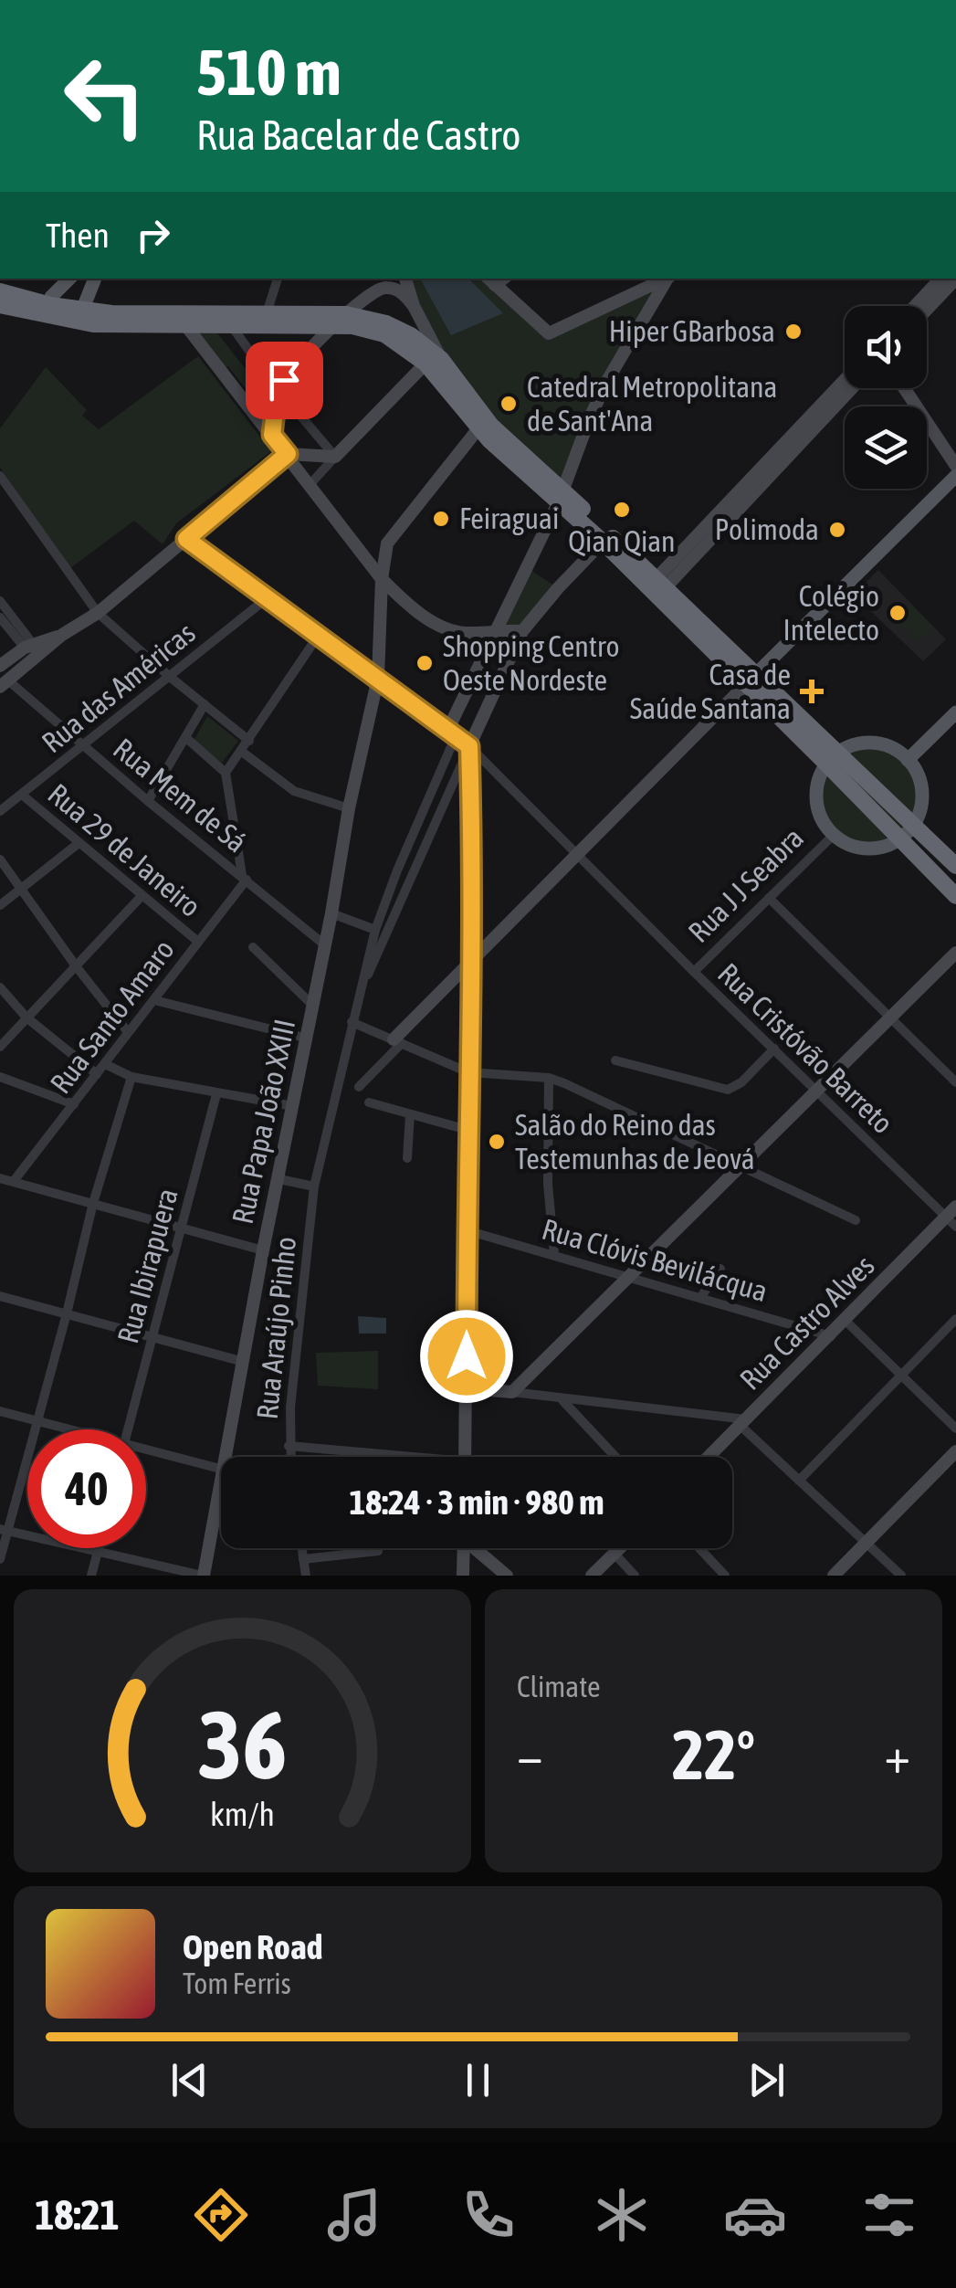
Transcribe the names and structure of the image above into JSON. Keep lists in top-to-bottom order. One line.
{"streets":{"street":["Rua das Américas","Rua Mem de Sá","Rua 29 de Janeiro","Rua J J Seabra","Rua Santo Amaro","Rua Cristóvão Barreto","Rua Papa João XXIII","Rua Clóvis Bevilácqua","Rua Ibirapuera","Rua Castro Alves","Rua Araújo Pinho"]},"crossings":[["Rua das Américas","Rua Mem de Sá"],["Rua das Américas","Rua 29 de Janeiro"],["Rua das Américas","Rua Cristóvão Barreto"],["Rua Mem de Sá","Rua Santo Amaro"],["Rua Mem de Sá","Rua Papa João XXIII"],["Rua 29 de Janeiro","Rua Santo Amaro"],["Rua J J Seabra","Rua Cristóvão Barreto"],["Rua Cristóvão Barreto","Rua Papa João XXIII"],["Rua Cristóvão Barreto","Rua Castro Alves"],["Rua Clóvis Bevilácqua","Rua Castro Alves"]],"places":{"other":["Hiper GBarbosa","Catedral Metropolitana de Sant'Ana","Qian Qian","Feiraguai","Polimoda","Colégio Intelecto","Shopping Centro Oeste Nordeste","Salão do Reino das Testemunhas de Jeová"],"health":["Casa de Saúde Santana"]},"page":{"turn":["510 m","Rua Bacelar de Castro"],"then":"Then","limit":"40","trip":"18:24 · 3 min · 980 m","tile":"Climate","heat":["−","22°","+"],"song":["Open Road","Tom Ferris"],"tabs":"18:21","gauge":["36","km/h"]}}
